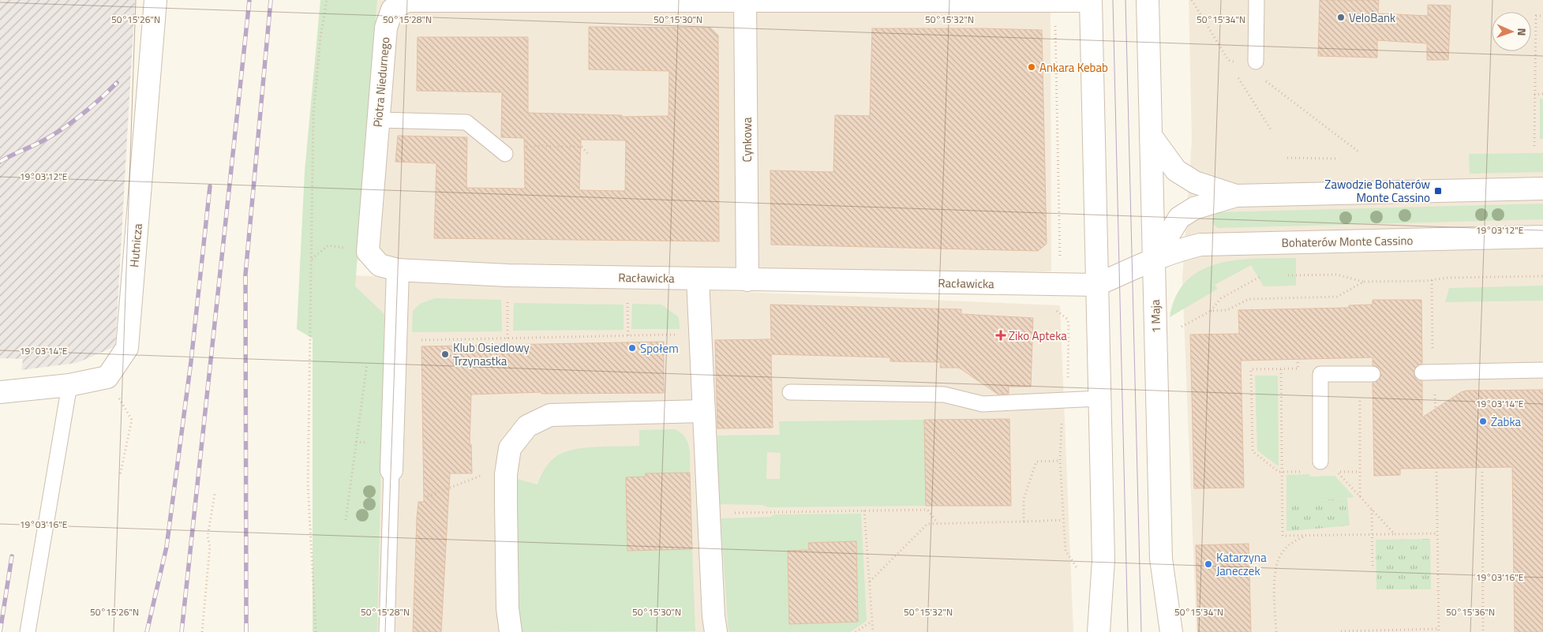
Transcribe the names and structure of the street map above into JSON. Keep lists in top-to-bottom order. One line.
{"streets":{"street":["Piotra Niedurnego","Cynkowa","Bohaterów Monte Cassino","Hutnicza","Racławicka","1 Maja"]},"crossings":[["Piotra Niedurnego","Cynkowa"],["Cynkowa","Racławicka"],["Bohaterów Monte Cassino","Racławicka"],["Bohaterów Monte Cassino","1 Maja"]],"places":{"other":["VeloBank","Ankara Kebab","Społem","Klub Osiedlowy Trzynastka","Żabka","Katarzyna Janeczek"],"transit":["Zawodzie Bohaterów Monte Cassino"],"health":["Ziko Apteka"]},"north":"right","coordinates":["50°15'26\"N","50°15'28\"N","50°15'30\"N","50°15'32\"N","50°15'34\"N","19°03'12\"E","19°03'14\"E","19°03'16\"E","50°15'36\"N"]}
